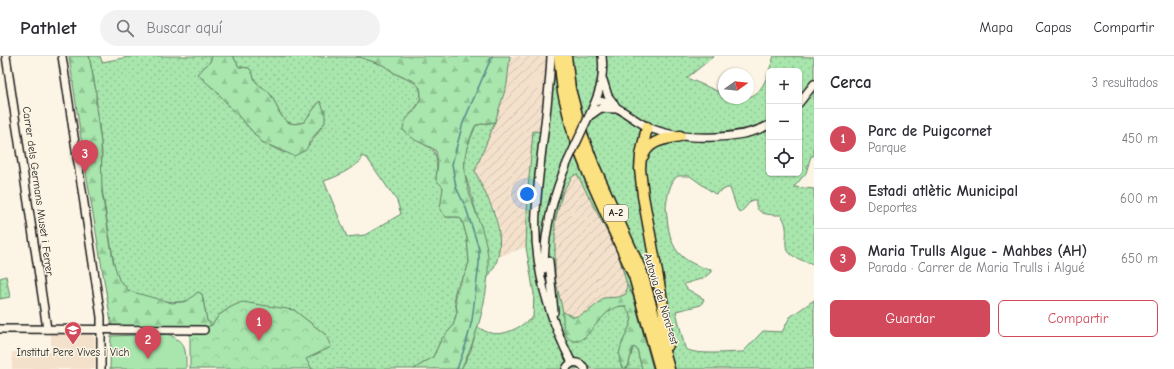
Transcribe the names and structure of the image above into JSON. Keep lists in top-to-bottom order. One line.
{"streets":{"highway":["A-2","Autovia del Nord-est"],"street":["Carrer dels Germans Muset i Ferrer"]},"places":{"school or university":["Institut Pere Vives i Vich"]},"north":"right","page":{"header":"Pathlet","search":"Buscar aquí","nav":["Mapa","Capas","Compartir"],"heading":["Cerca","3 resultados"],"map_buttons":["+","−"],"list":[{"mark":"1","name":"Parc de Puigcornet","note":"Parque","value":"450 m"},{"mark":"2","name":"Estadi atlètic Municipal","note":"Deportes","value":"600 m"},{"mark":"3","name":"Maria Trulls Algue - Mahbes (AH)","note":"Parada · Carrer de Maria Trulls i Algué","value":"650 m"}],"pins":["3","1","2"],"buttons":["Guardar","Compartir"]}}
